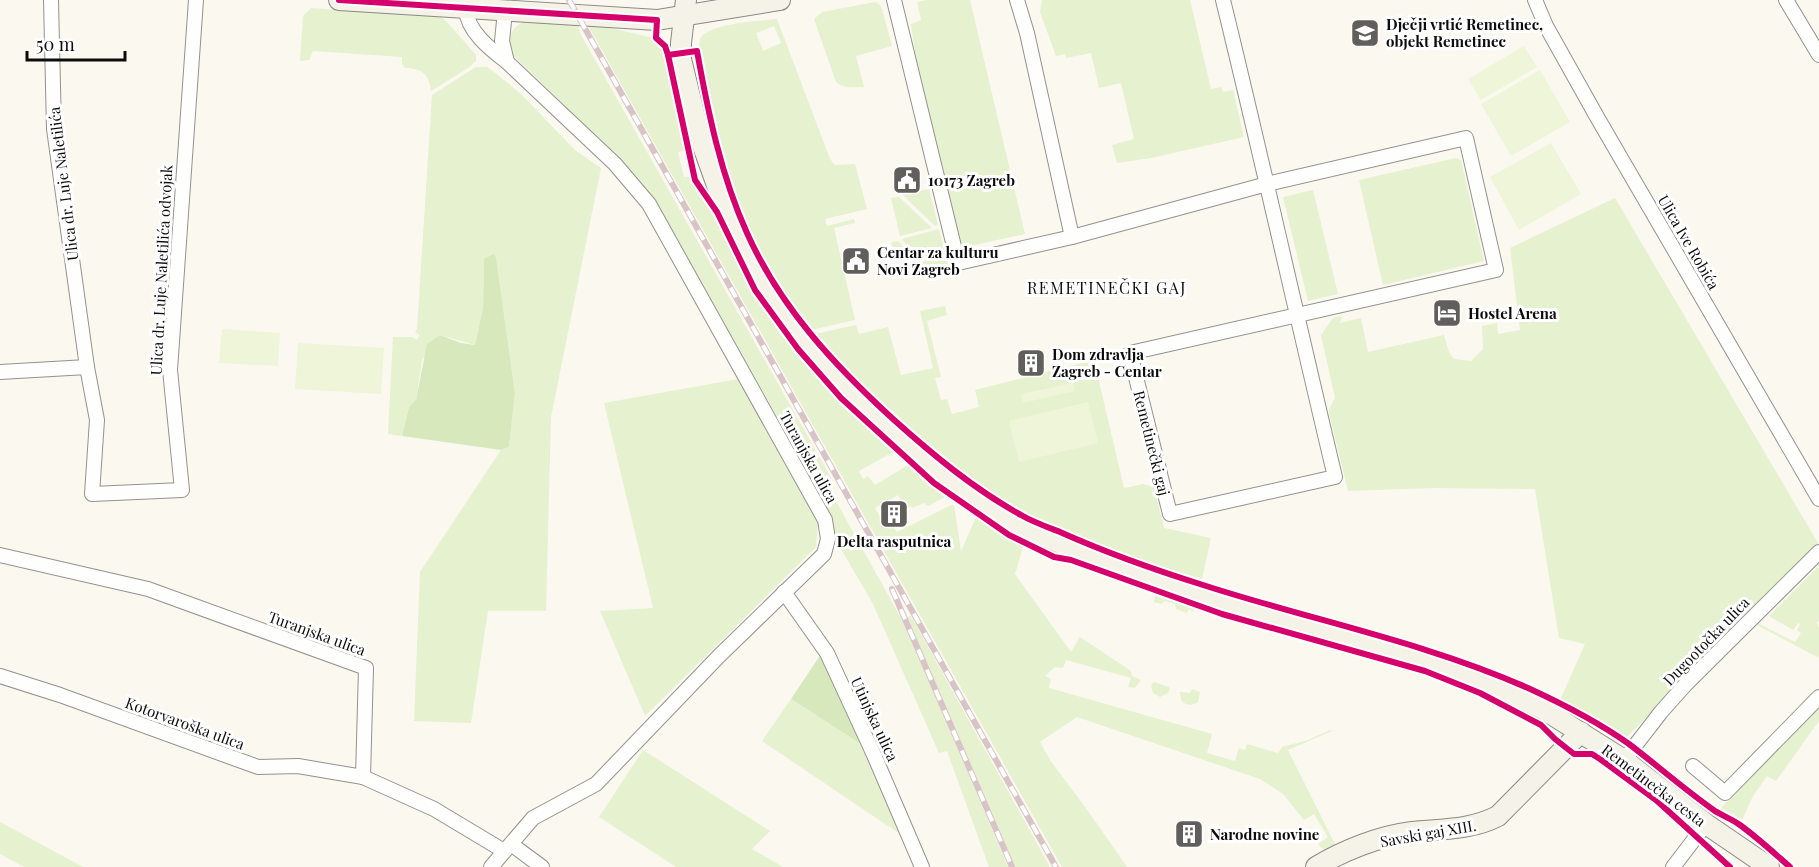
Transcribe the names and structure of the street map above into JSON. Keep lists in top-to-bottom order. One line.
{"streets":{"main road":["Remetinečka cesta","Savski gaj XIII."],"street":["Ulica dr. Luje Naletilića","Ulica Ive Robića","Ulica dr. Luje Naletilića odvojak","Remetinečki gaj","Turanjska ulica","Dugootočka ulica","Utinjska ulica","Kotorvaroška ulica"]},"crossings":[["Ulica dr. Luje Naletilića","Ulica dr. Luje Naletilića odvojak"],["Turanjska ulica","Utinjska ulica"],["Turanjska ulica","Kotorvaroška ulica"],["Dugootočka ulica","Remetinečka cesta"],["Remetinečka cesta","Savski gaj XIII."]],"districts":["REMETINEČKI GAJ"],"places":{"school or university":["Dječji vrtić Remetinec, objekt Remetinec"],"public building":["10173 Zagreb","Centar za kulturu Novi Zagreb"],"hotel":["Hostel Arena"],"building":["Dom zdravlja Zagreb - Centar","Delta rasputnica","Narodne novine"]},"scale_bar":"50 m"}
